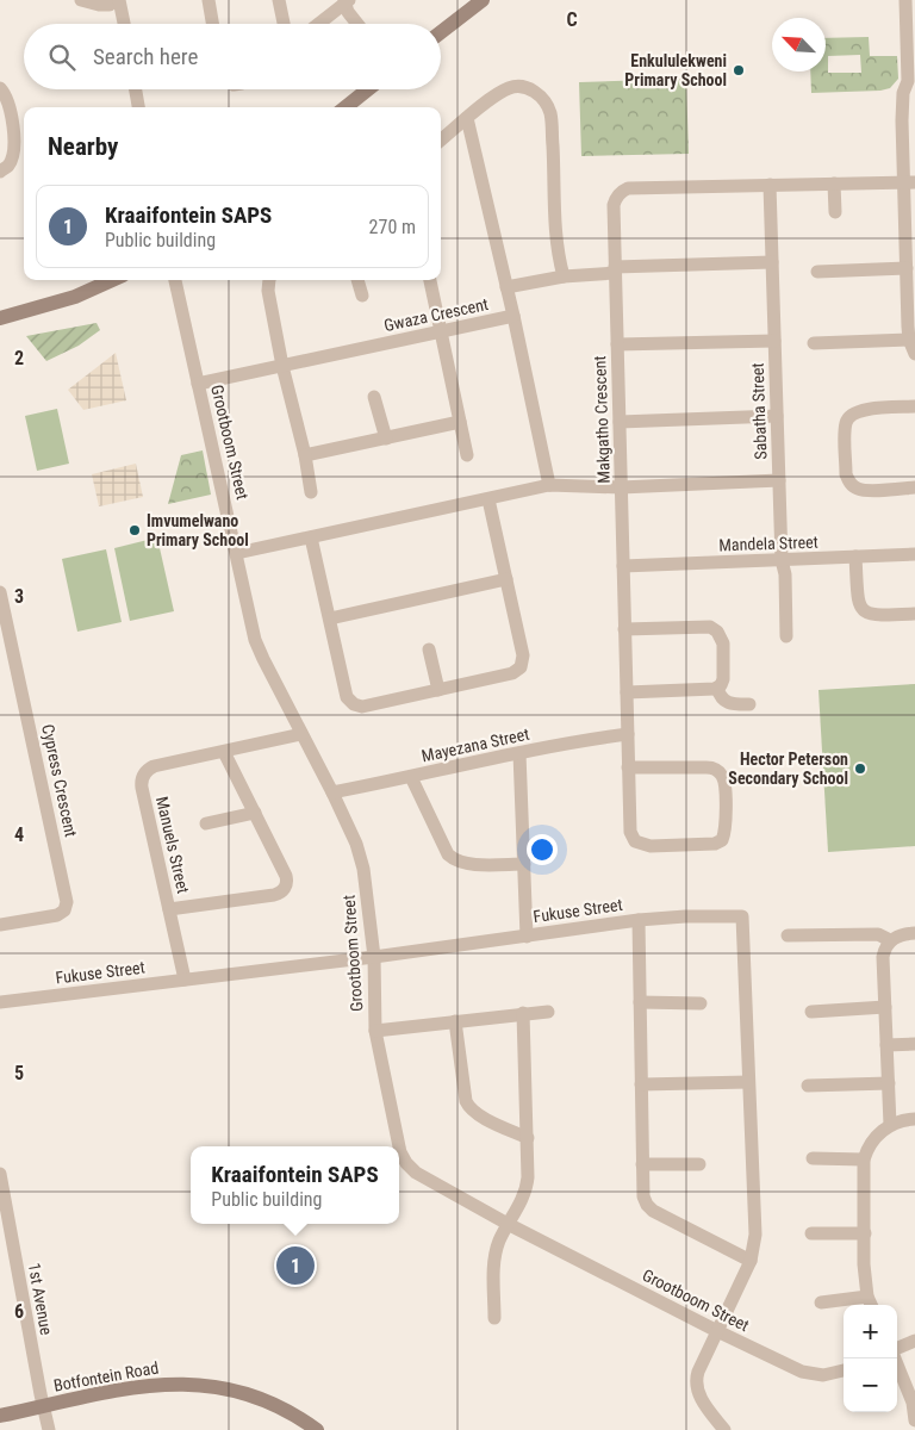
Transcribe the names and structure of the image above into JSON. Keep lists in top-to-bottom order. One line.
{"streets":{"main road":["Botfontein Road"],"street":["Gwaza Crescent","Sabatha Street","Makgatho Crescent","Grootboom Street","Mandela Street","Mayezana Street","Cypress Crescent","Manuels Street","Fukuse Street","1st Avenue"]},"crossings":[["Gwaza Crescent","Grootboom Street"],["Sabatha Street","Makgatho Crescent"],["Sabatha Street","Mandela Street"],["Makgatho Crescent","Mandela Street"],["Makgatho Crescent","Mayezana Street"],["Grootboom Street","Mayezana Street"],["Grootboom Street","Manuels Street"],["Grootboom Street","Fukuse Street"],["Manuels Street","Fukuse Street"],["1st Avenue","Botfontein Road"]],"places":["Enkululekweni Primary School","Imvumelwano Primary School","Hector Peterson Secondary School"],"north":"top left","page":{"search":"Search here","heading":"Nearby","list":[{"mark":"1","name":"Kraaifontein SAPS","note":"Public building","value":"270 m"}],"popup":["Kraaifontein SAPS","Public building"],"pins":"1","map_buttons":["+","−"]},"grid":{"columns":["C"],"rows":["2","3","4","5","6"]}}
